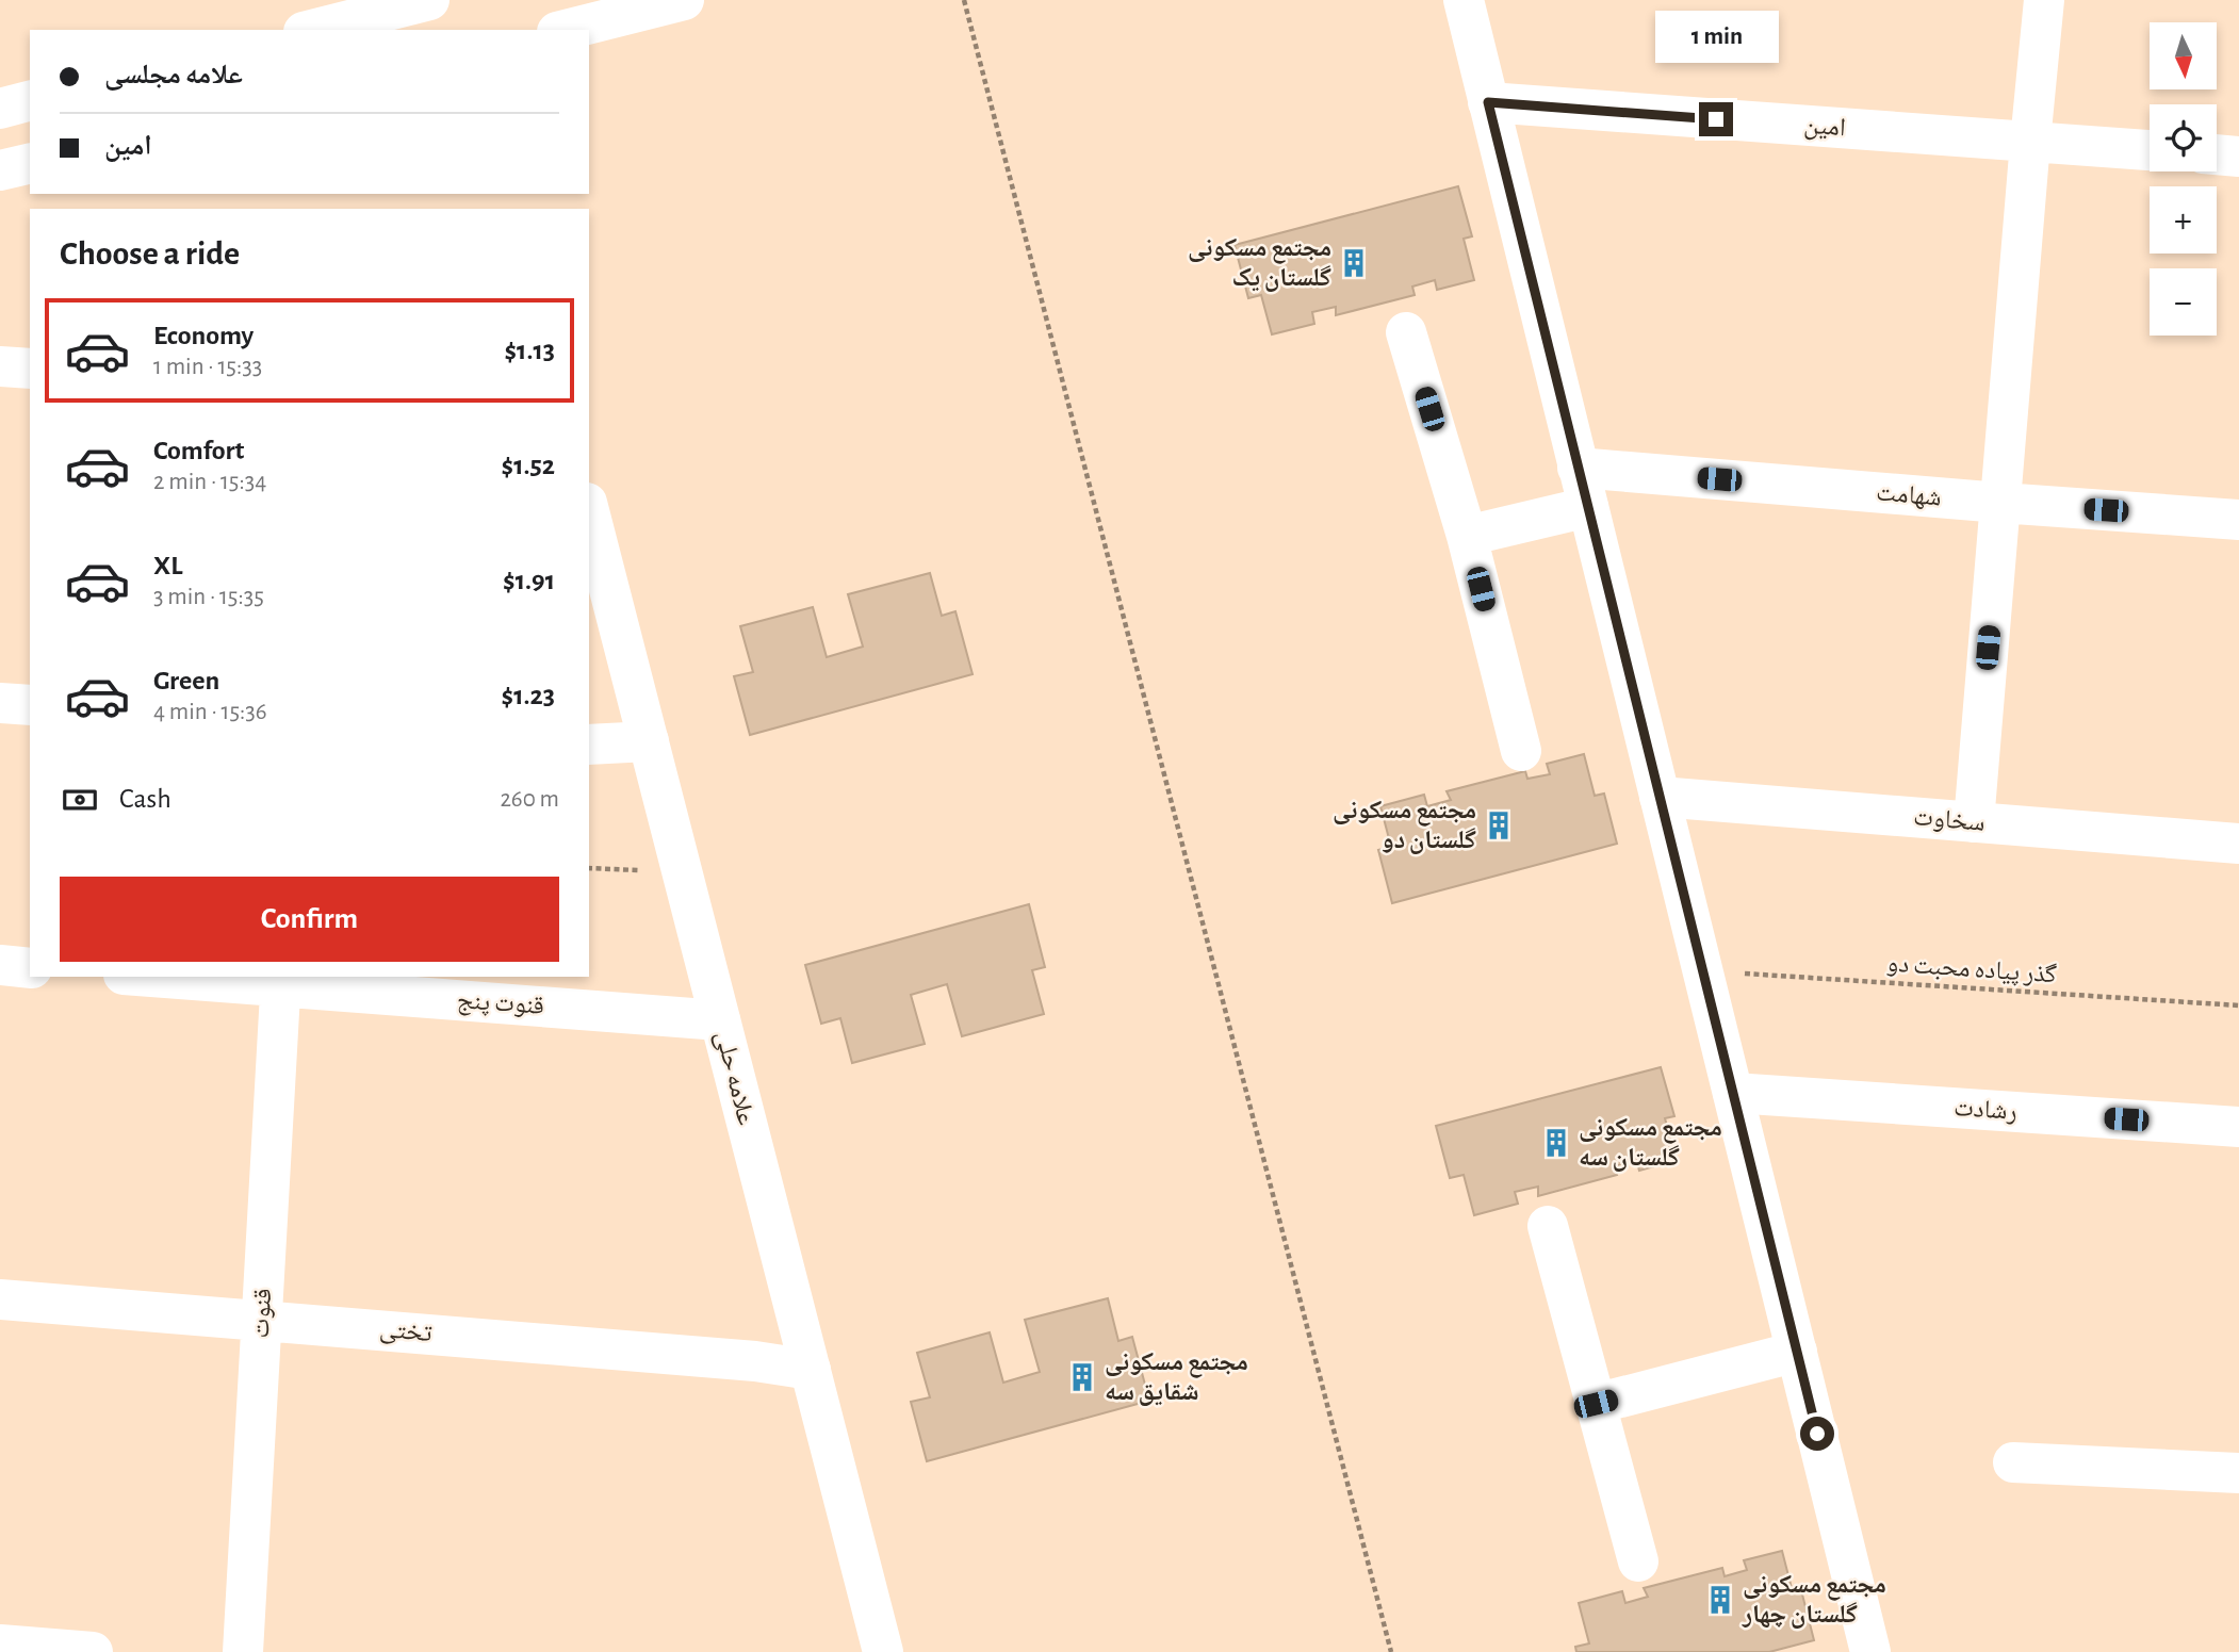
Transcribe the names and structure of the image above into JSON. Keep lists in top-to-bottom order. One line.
{"streets":{"street":["امین","شهامت","سخاوت","قنوت پنج","علامه حلی","رشادت","قنوت","تختی"],"path":["گذر پیاده محبت دو"]},"crossings":[["قنوت پنج","علامه حلی"],["قنوت پنج","قنوت"],["علامه حلی","تختی"],["قنوت","تختی"]],"places":{"building":["مجتمع مسکونی گلستان یک","مجتمع مسکونی گلستان دو","مجتمع مسکونی گلستان سه","مجتمع مسکونی شقایق سه","مجتمع مسکونی گلستان چهار"]},"north":"bottom","page":{"bubble":"1 min","map_buttons":["+","−"],"banner":["علامه مجلسی","امین"],"heading":"Choose a ride","list":[{"name":"Economy","note":"1 min · 15:33","value":"$1.13"},{"name":"Comfort","note":"2 min · 15:34","value":"$1.52"},{"name":"XL","note":"3 min · 15:35","value":"$1.91"},{"name":"Green","note":"4 min · 15:36","value":"$1.23"}],"pay":["Cash","260 m"],"buttons":"Confirm"}}
